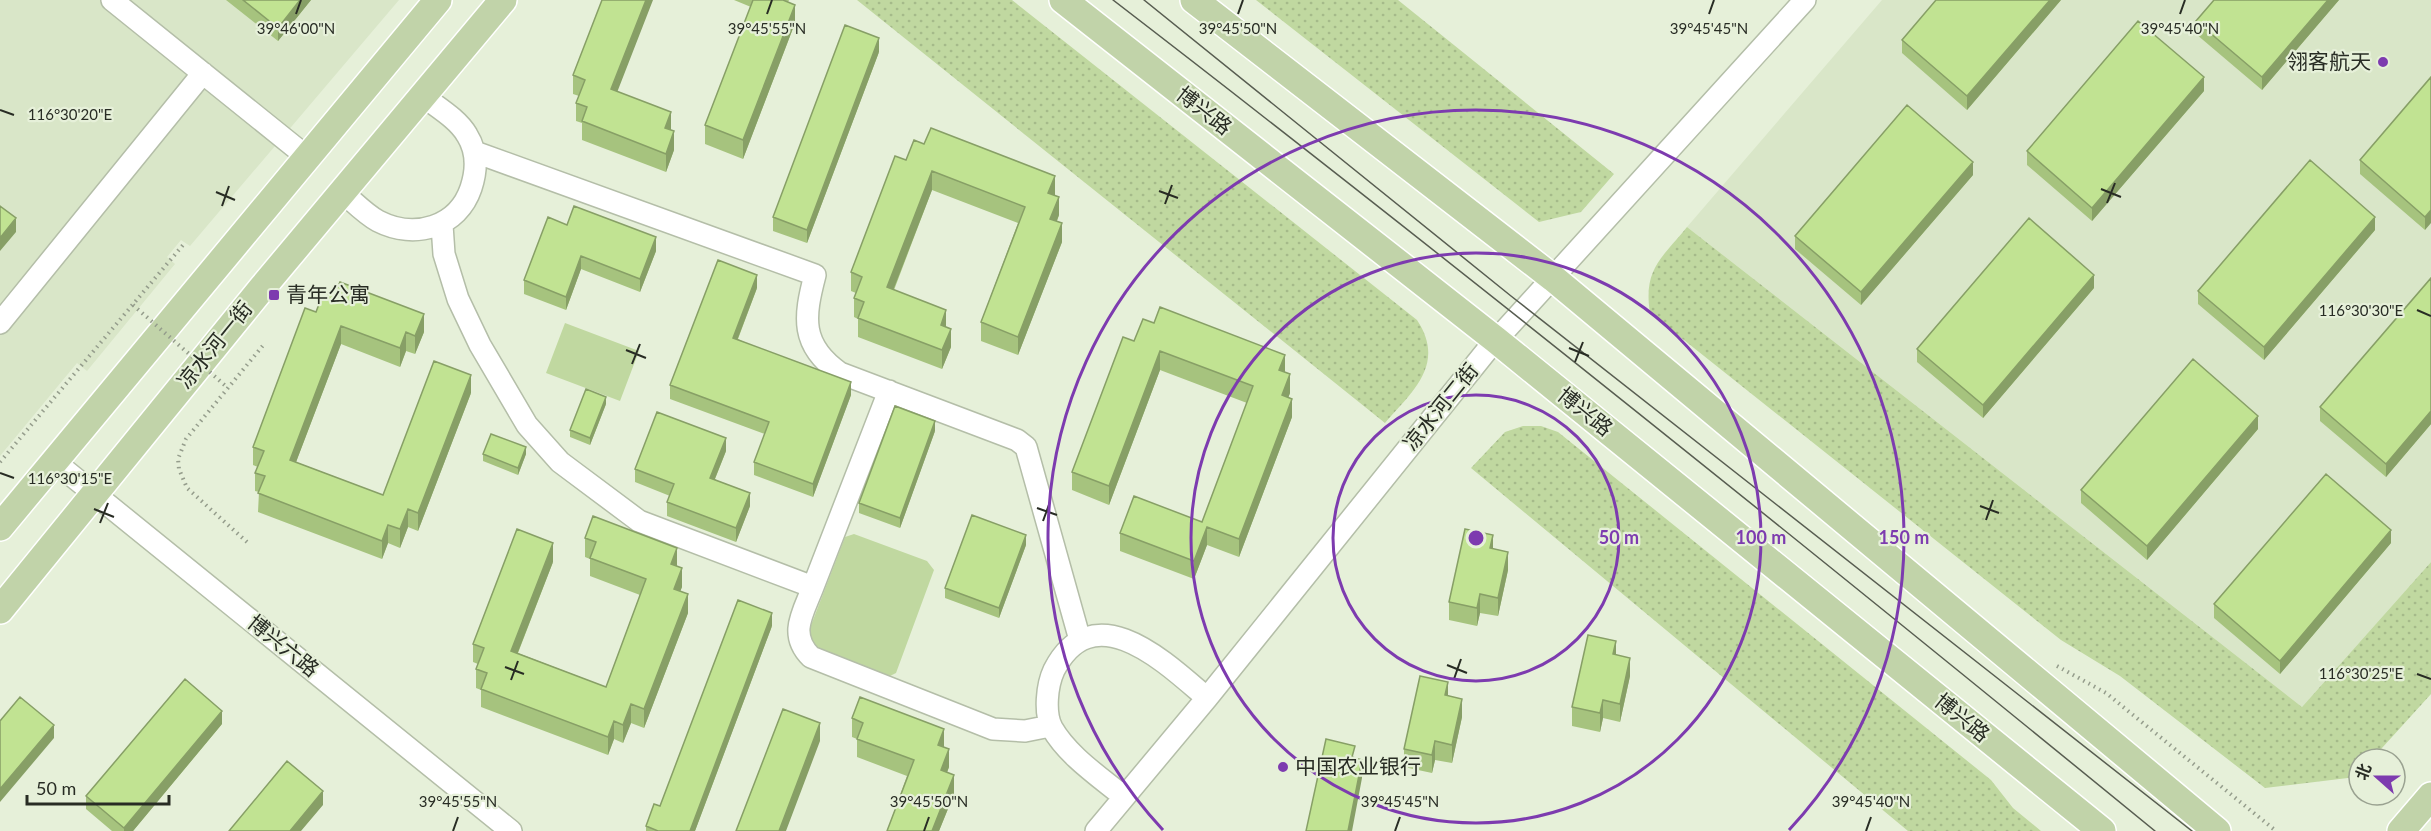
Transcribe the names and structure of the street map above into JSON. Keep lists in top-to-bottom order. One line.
{"streets":{"main road":["博兴路","凉水河一街"],"street":["凉水河二街","博兴六路"]},"crossings":[["博兴路","凉水河二街"],["凉水河一街","博兴六路"]],"places":{"other":["翎客航天","中国农业银行"],"transit":["青年公寓"]},"scale_bar":"50 m","north":"left","coordinates":["39°46'00\"N","39°45'55\"N","39°45'50\"N","39°45'45\"N","39°45'40\"N","116°30'20\"E","116°30'30\"E","116°30'15\"E","116°30'25\"E"],"rings":["50 m","100 m","150 m"]}
